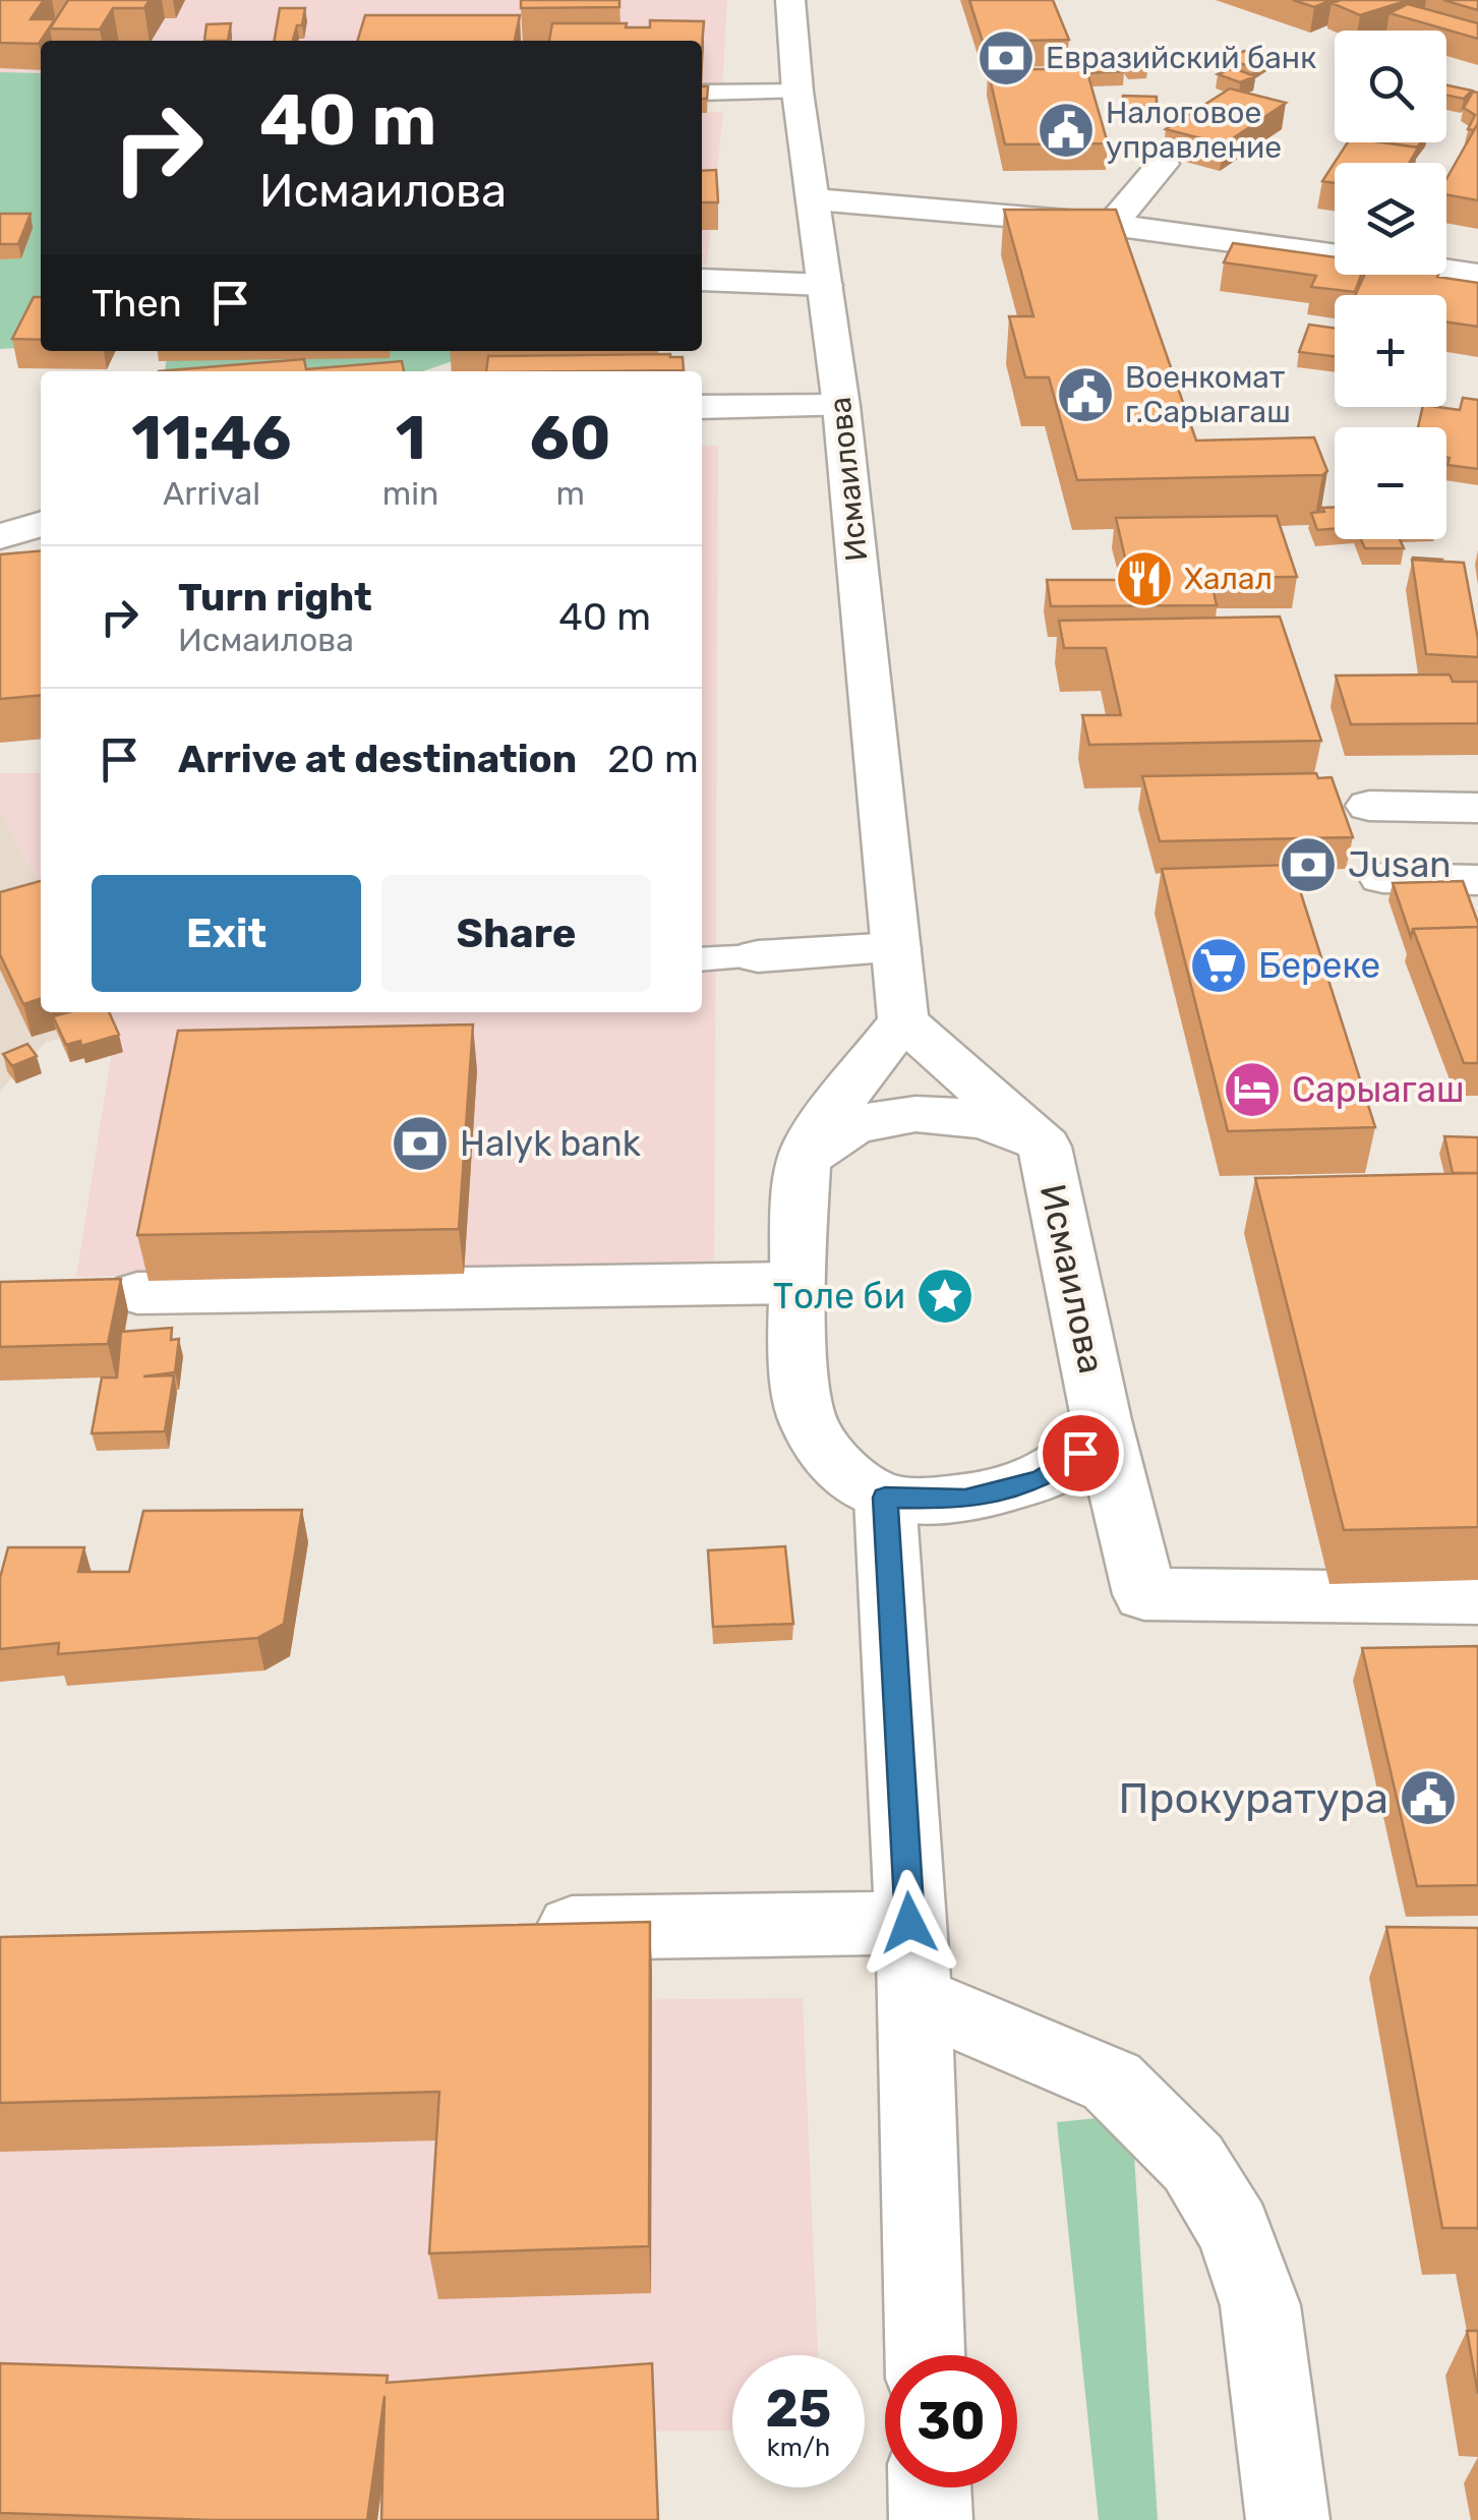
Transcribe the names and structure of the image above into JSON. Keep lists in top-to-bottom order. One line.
{"streets":{"street":["Исмаилова"]},"places":{"bank":["Евразийский банк","Jusan","Halyk bank"],"public building":["Налоговое управление","Военкомат г.Сарыагаш","Прокуратура"],"restaurant":["Халал"],"supermarket":["Береке"],"hotel":["Сарыагаш"],"place":["Толе би"]},"page":{"map_buttons":["+","−"],"turn":["40 m","Исмаилова"],"then":"Then","eta":["11:46","Arrival","1","min","60","m"],"list":[{"name":"Turn right","note":"Исмаилова","value":"40 m"},{"name":"Arrive at destination","value":"20 m"}],"buttons":["Exit","Share"],"speed":"25 km/h","limit":"30"}}
